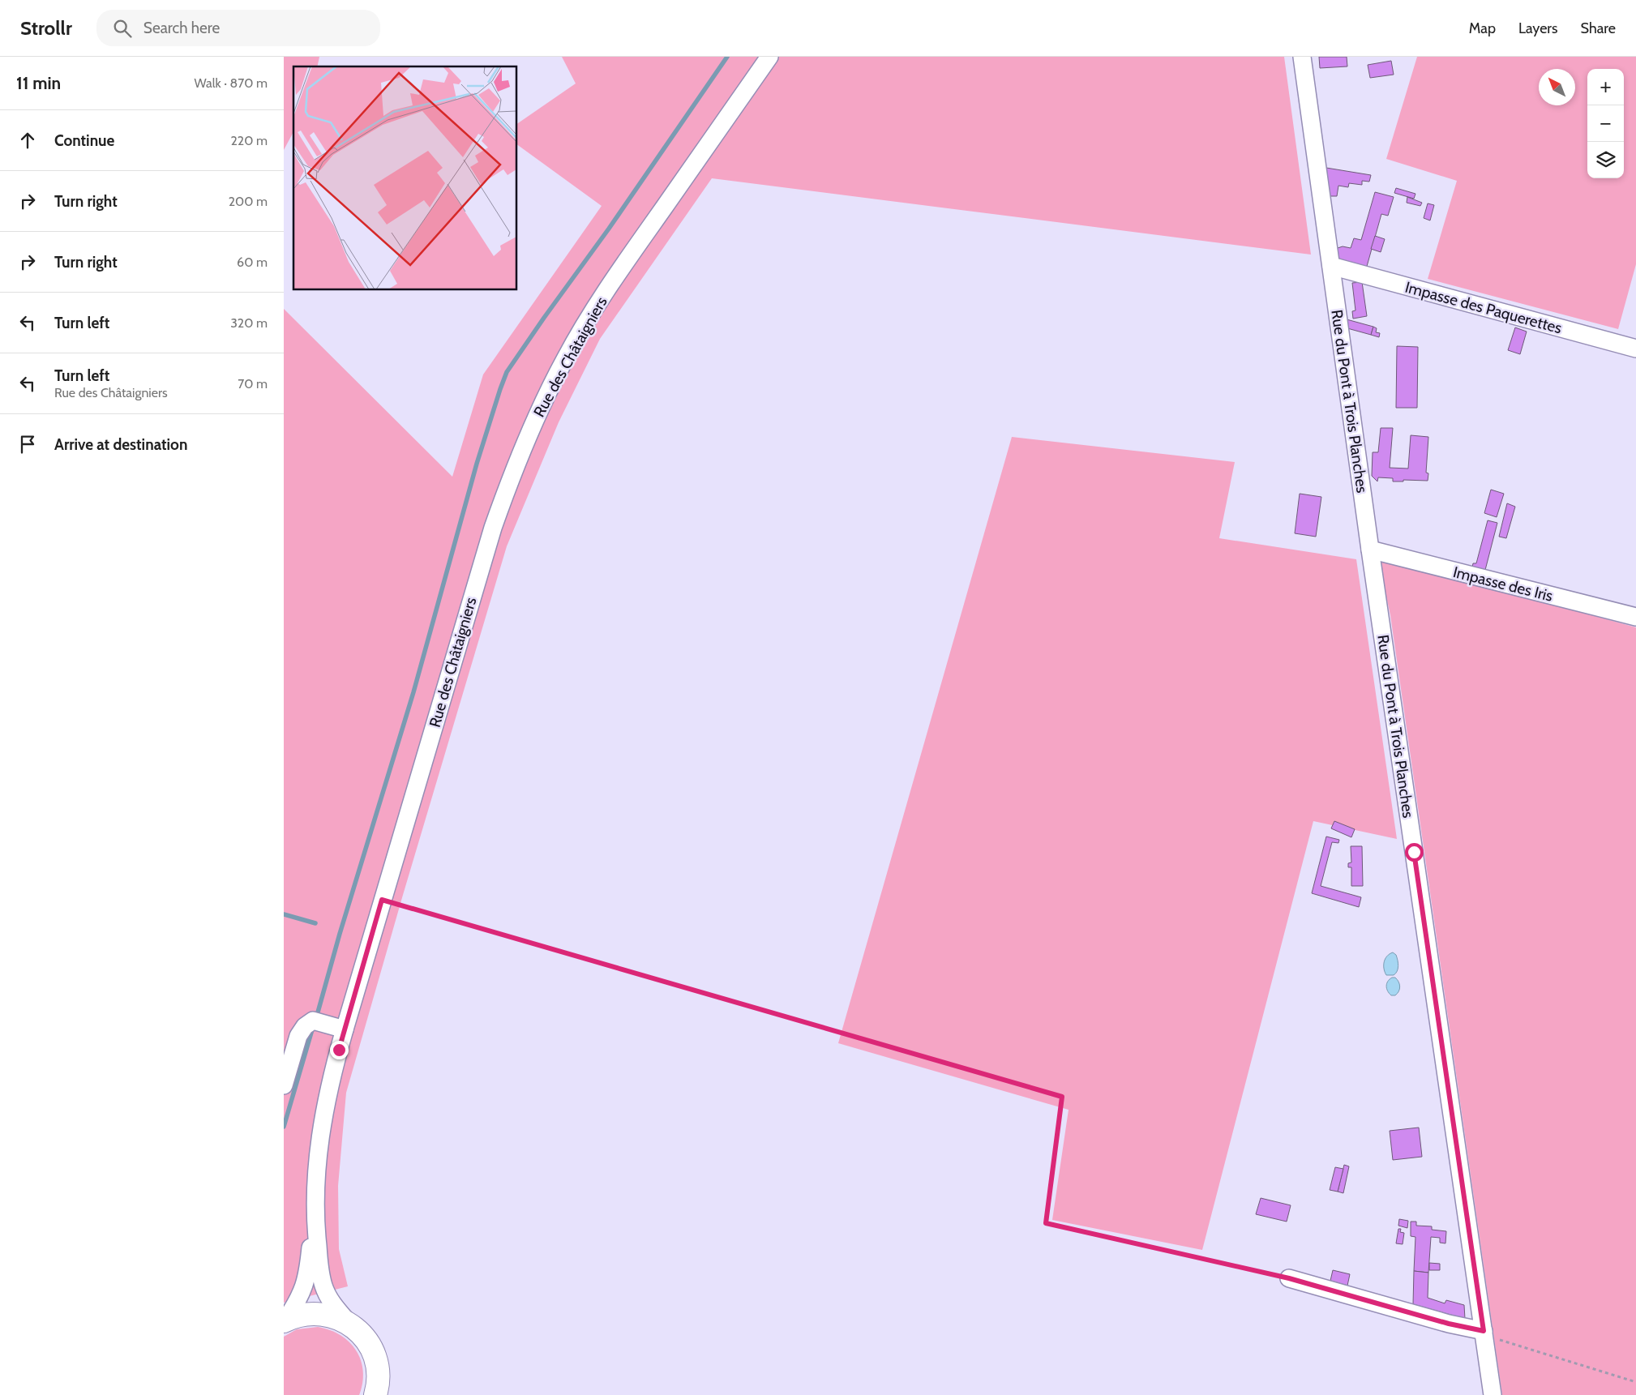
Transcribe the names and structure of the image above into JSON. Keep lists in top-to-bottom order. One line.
{"streets":{"street":["Impasse des Paquerettes","Rue des Châtaigniers","Rue du Pont à Trois Planches","Impasse des Iris"]},"crossings":[["Impasse des Paquerettes","Rue du Pont à Trois Planches"],["Rue du Pont à Trois Planches","Impasse des Iris"]],"north":"top left","page":{"header":"Strollr","search":"Search here","nav":["Map","Layers","Share"],"heading":["11 min","Walk · 870 m"],"map_buttons":["+","−"],"list":[["Continue","220 m"],["Turn right","200 m"],["Turn right","60 m"],["Turn left","320 m"],["Turn left","Rue des Châtaigniers","70 m"],"Arrive at destination"]}}
